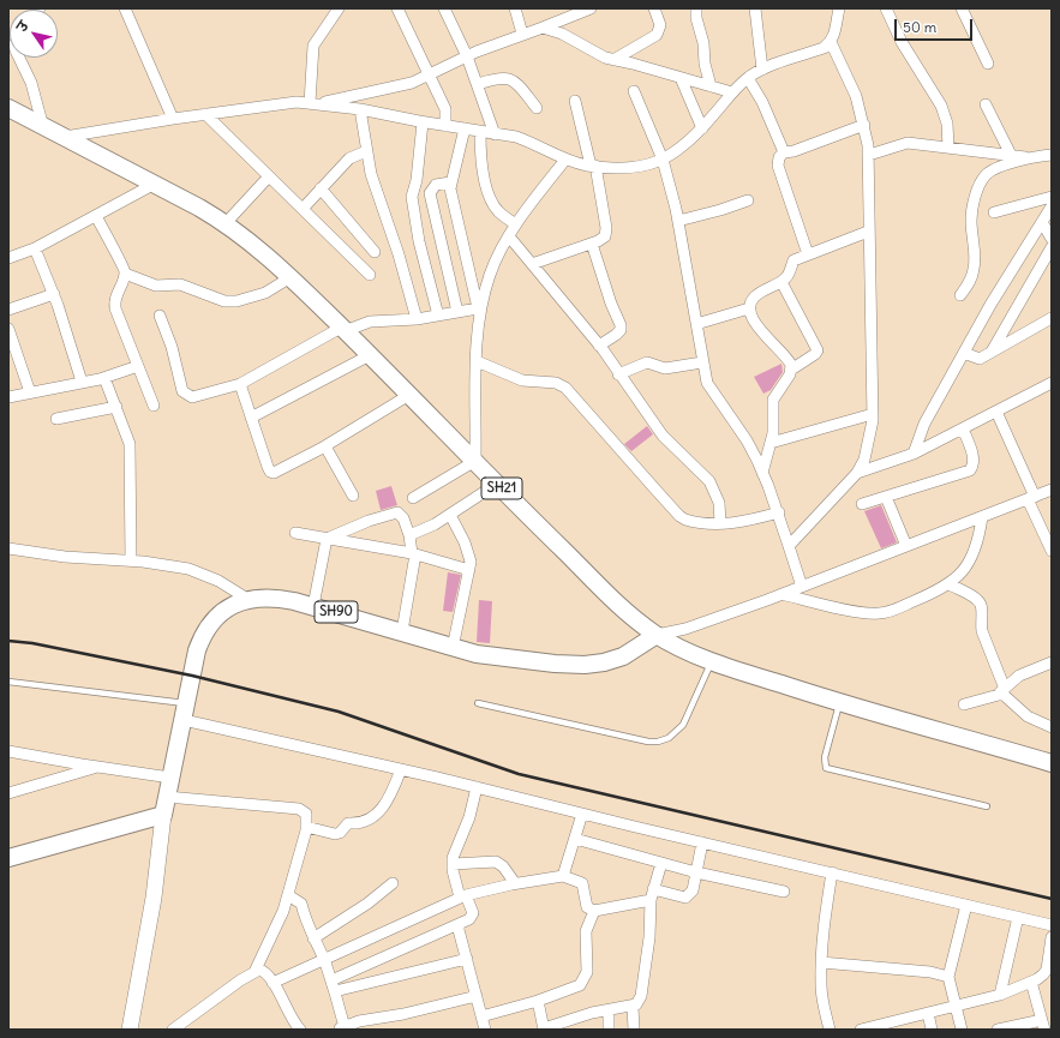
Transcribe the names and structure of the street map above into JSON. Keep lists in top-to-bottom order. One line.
{"streets":{"main road":["SH21","SH90"]},"crossings":[["SH21","SH90"]],"scale_bar":"50 m","north":"top left"}
